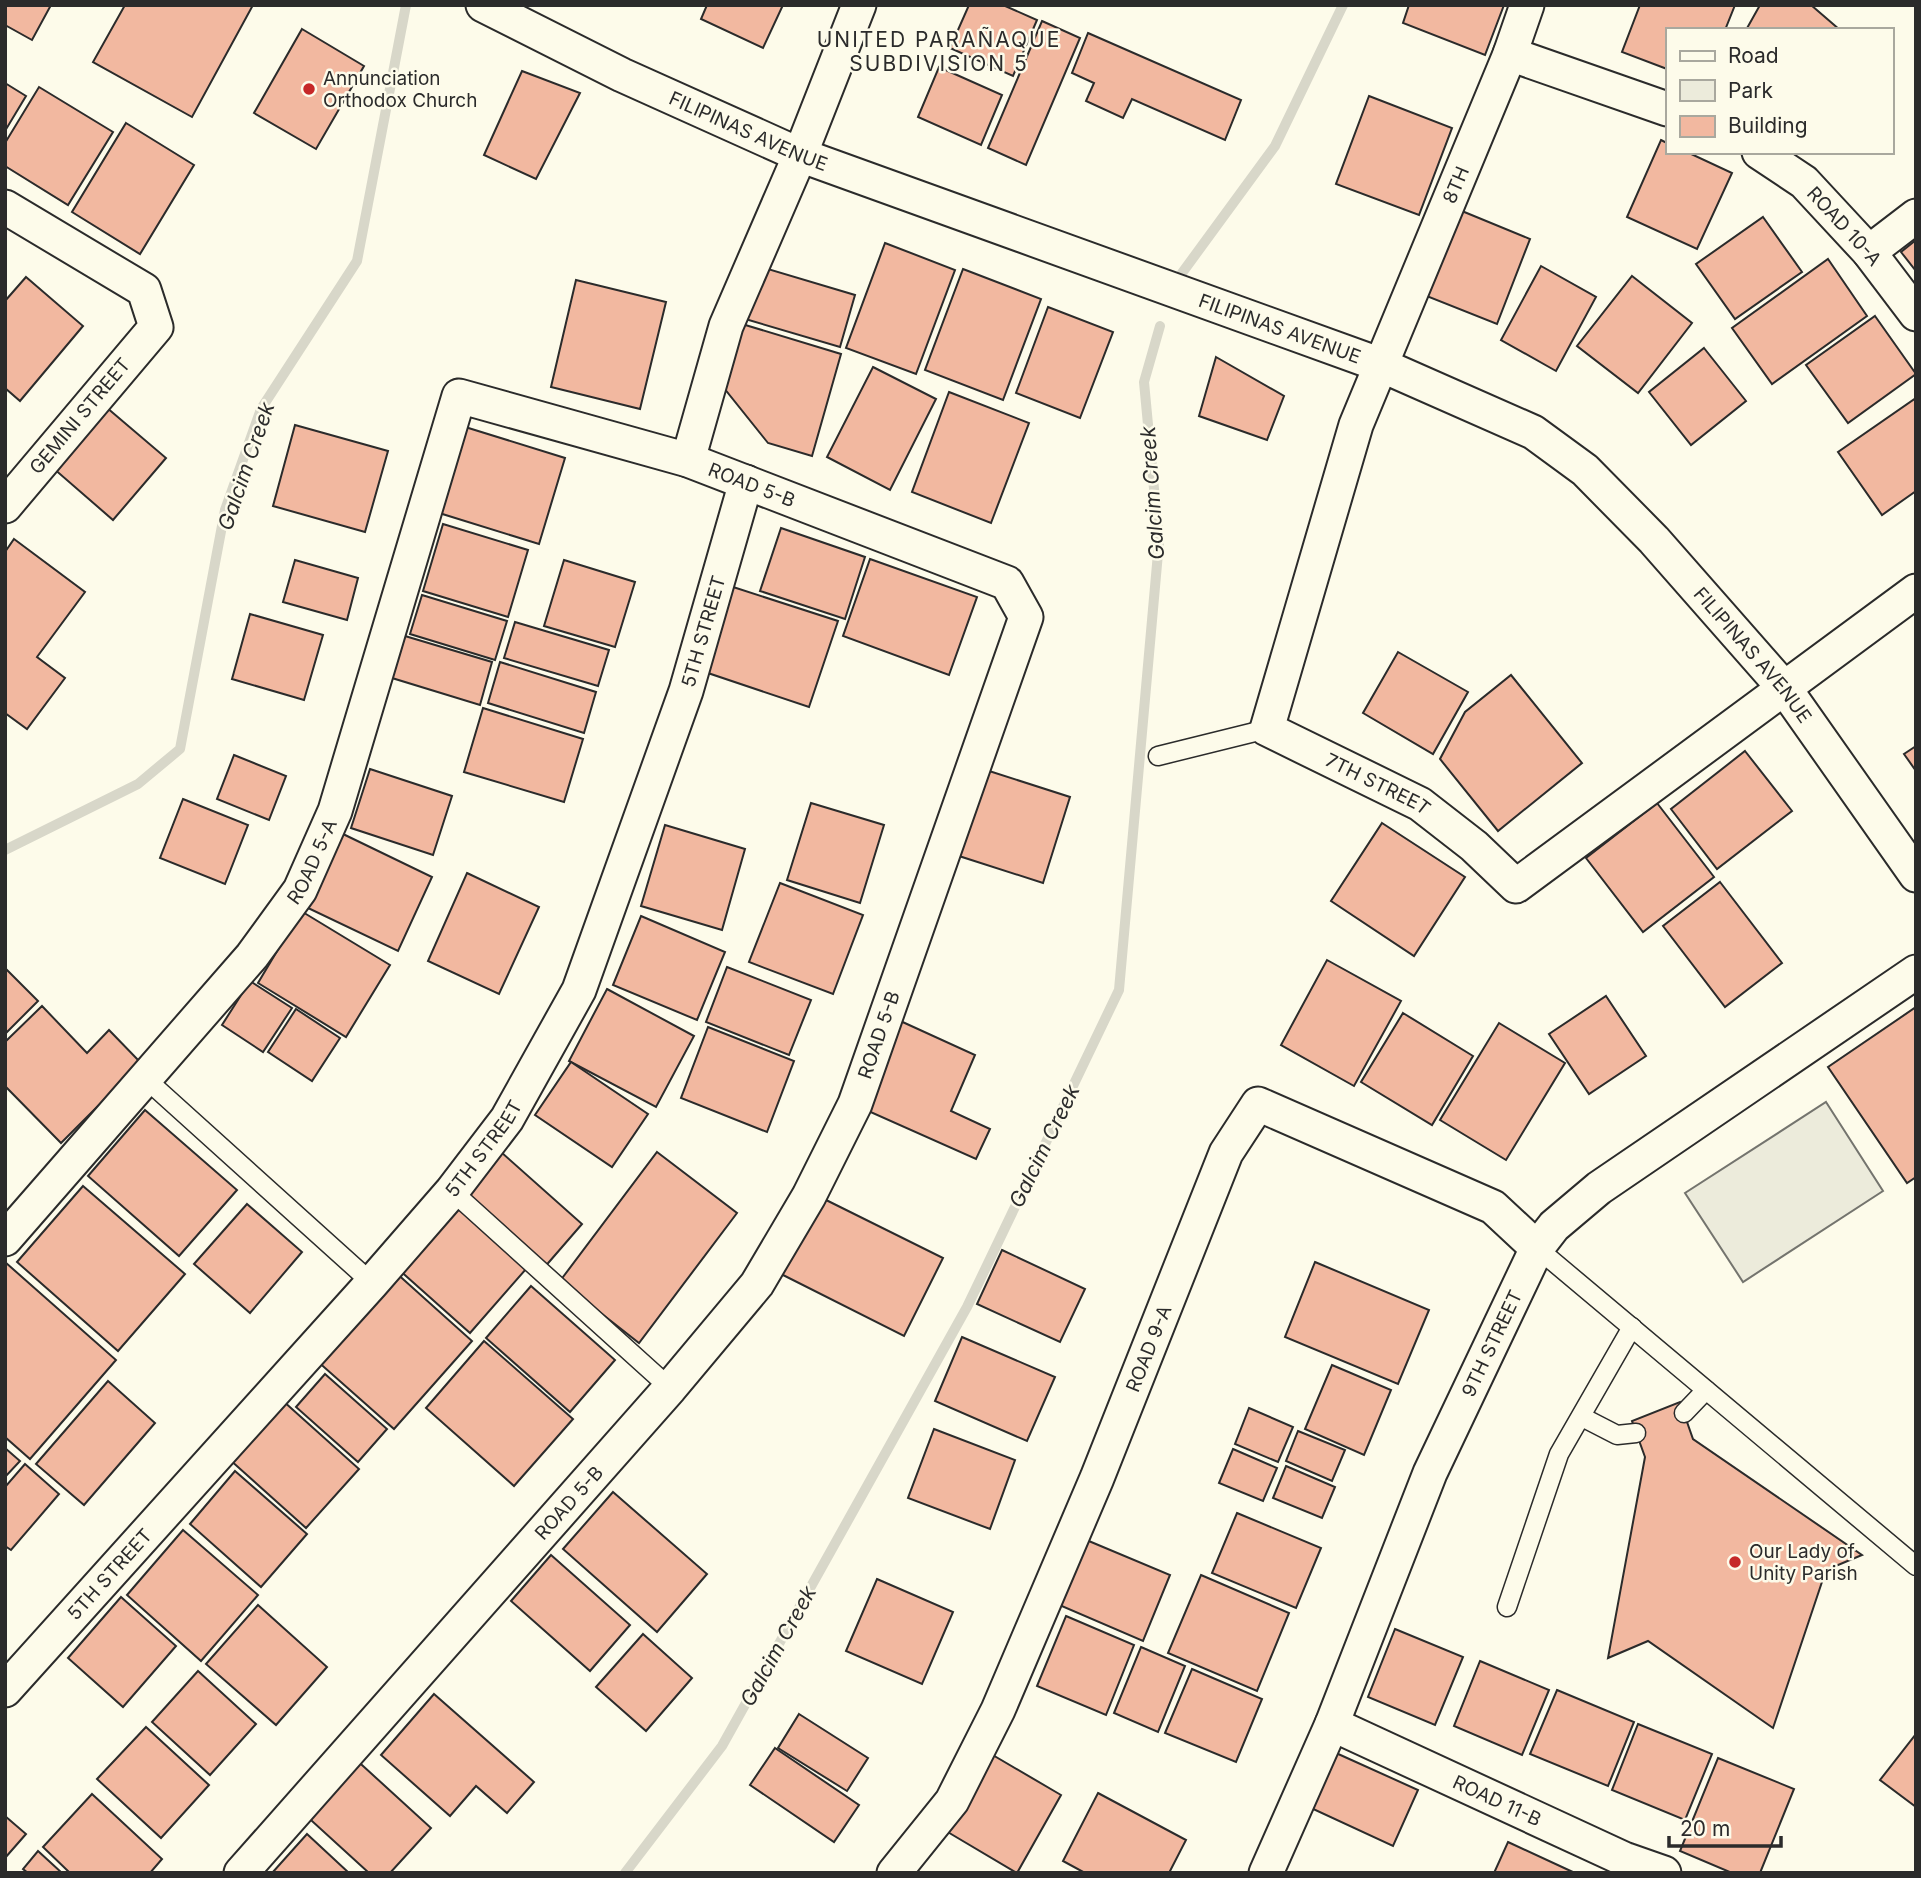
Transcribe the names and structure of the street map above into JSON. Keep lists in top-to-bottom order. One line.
{"streets":{"street":["FILIPINAS AVENUE","8TH","ROAD 10-A","GEMINI STREET","ROAD 5-B","5TH STREET","7TH STREET","ROAD 5-A","9TH STREET","ROAD 9-A","ROAD 11-B"]},"crossings":[["FILIPINAS AVENUE","8TH"],["FILIPINAS AVENUE","7TH STREET"],["ROAD 5-B","5TH STREET"],["ROAD 5-B","ROAD 5-A"],["9TH STREET","ROAD 9-A"],["9TH STREET","ROAD 11-B"]],"districts":["UNITED PARAÑAQUE SUBDIVISION 5"],"water":["Galcim Creek"],"places":["Annunciation Orthodox Church","Our Lady of Unity Parish"],"legend":["Road","Park","Building"],"scale_bar":"20 m"}
